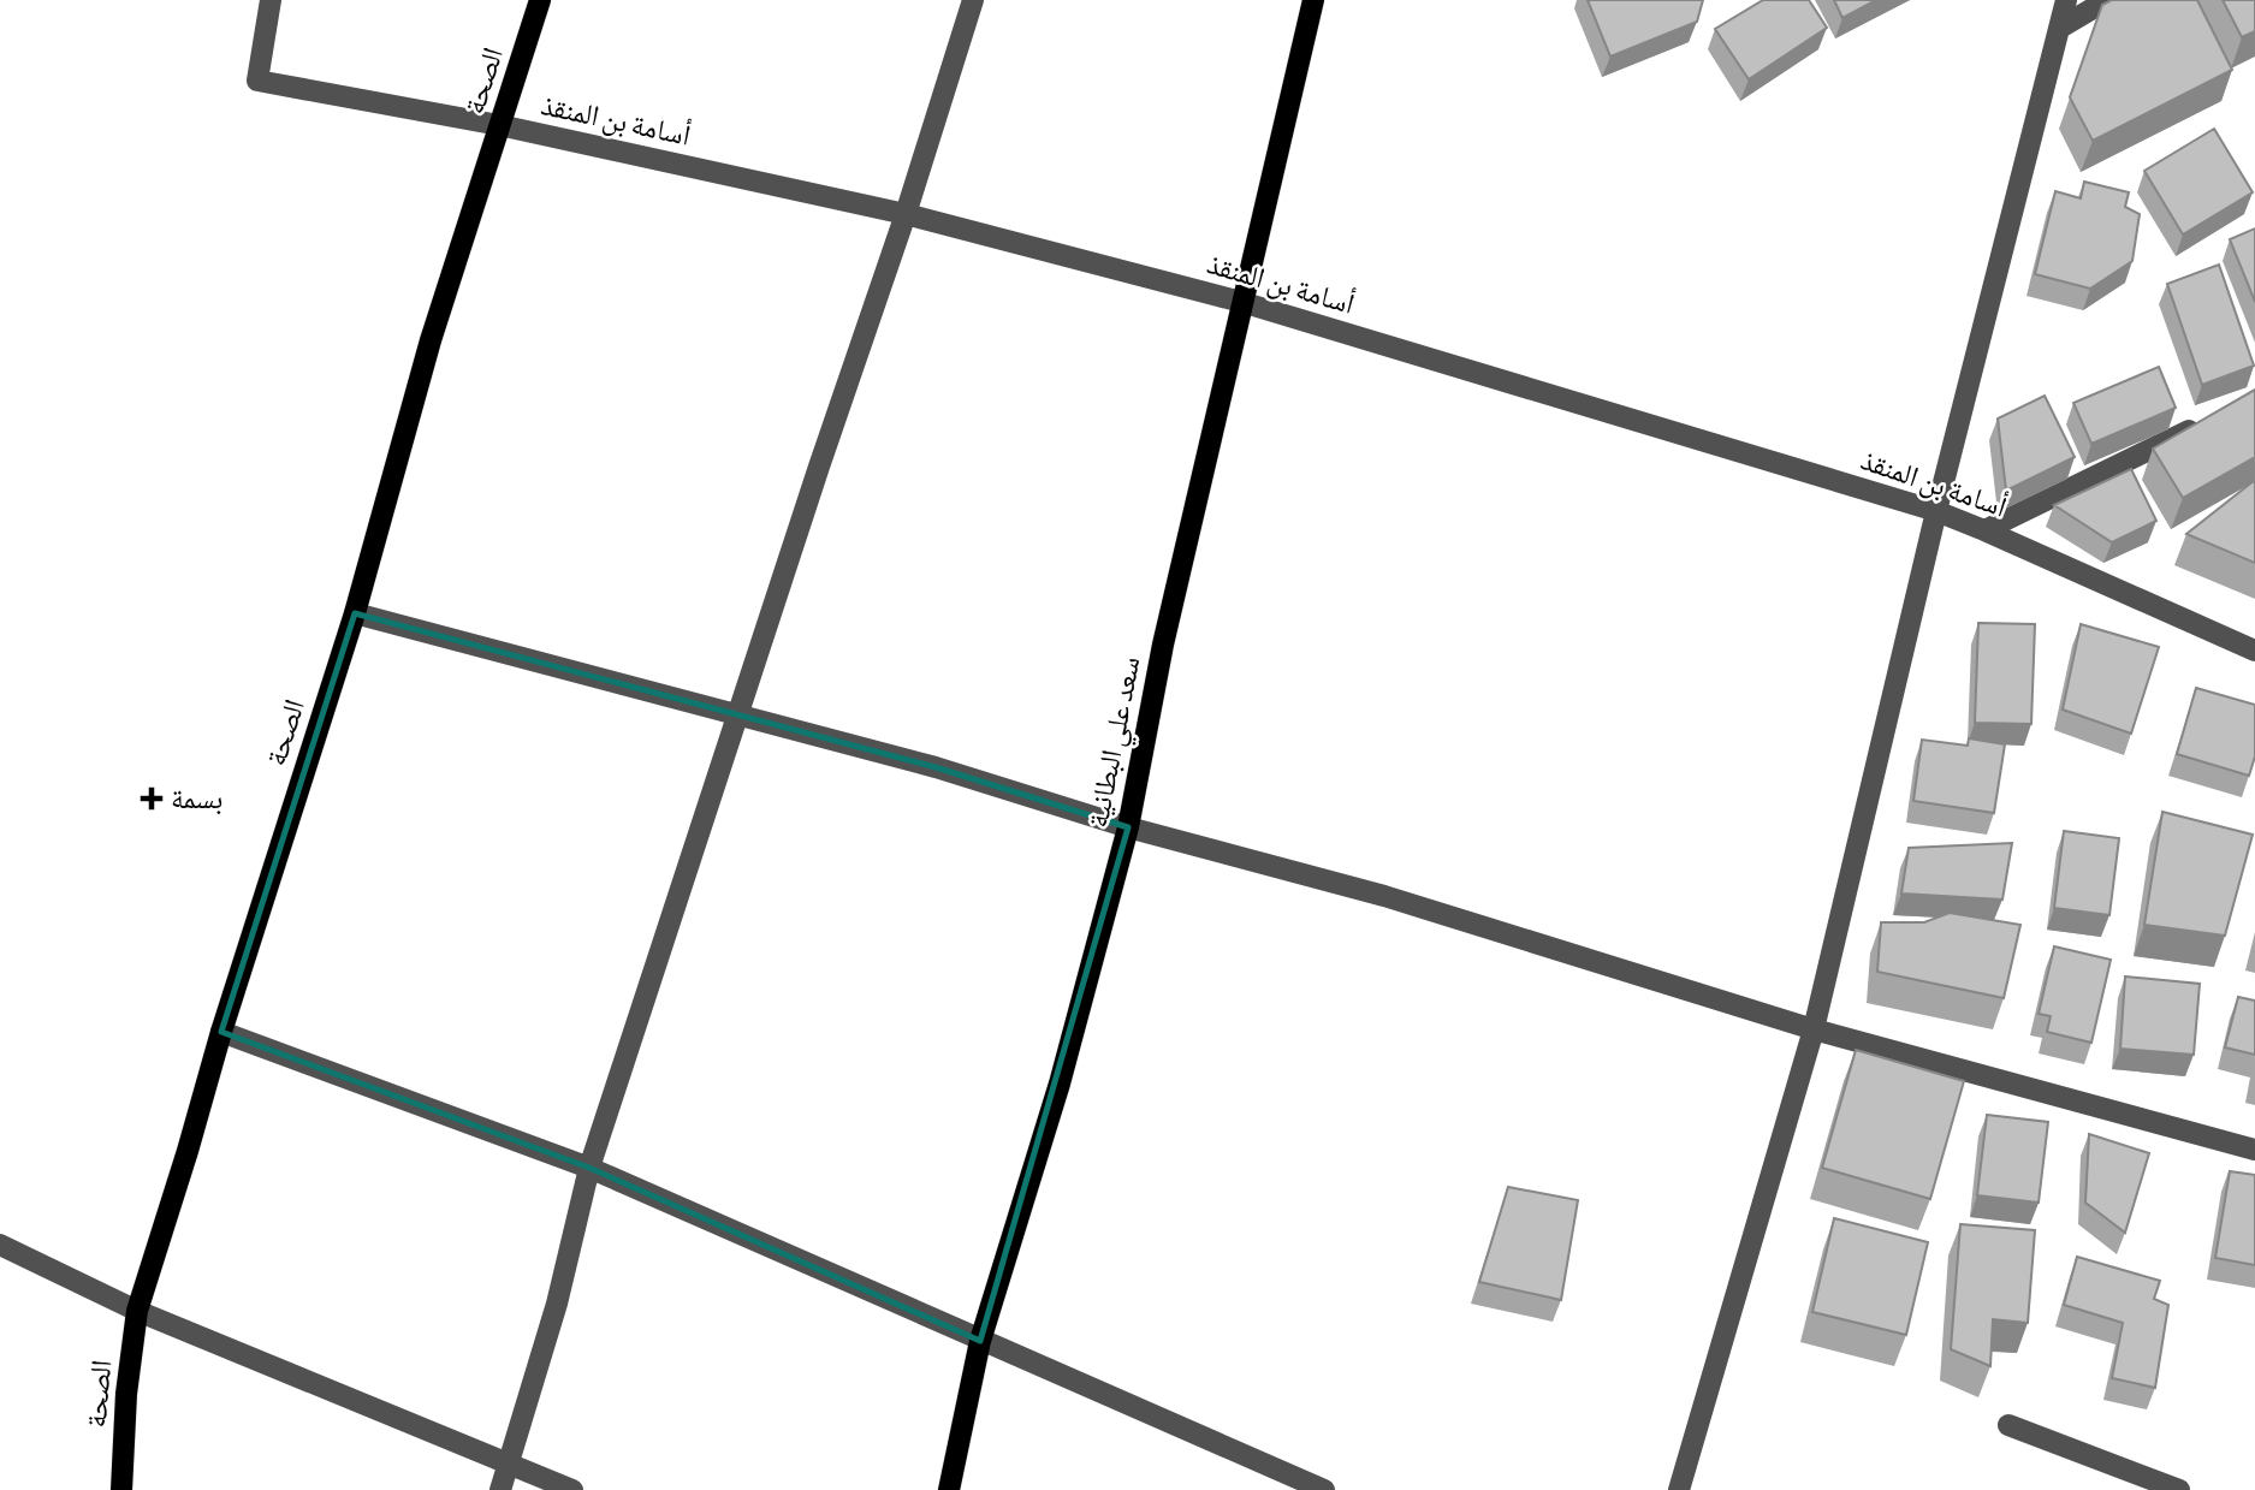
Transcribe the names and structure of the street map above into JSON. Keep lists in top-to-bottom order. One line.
{"streets":{"main road":["الصحة","سعد علي البطانية"],"street":["أسامة بن المنقذ"]},"crossings":[["الصحة","أسامة بن المنقذ"],["أسامة بن المنقذ","سعد علي البطانية"]],"places":{"health":["بسمة"]}}
